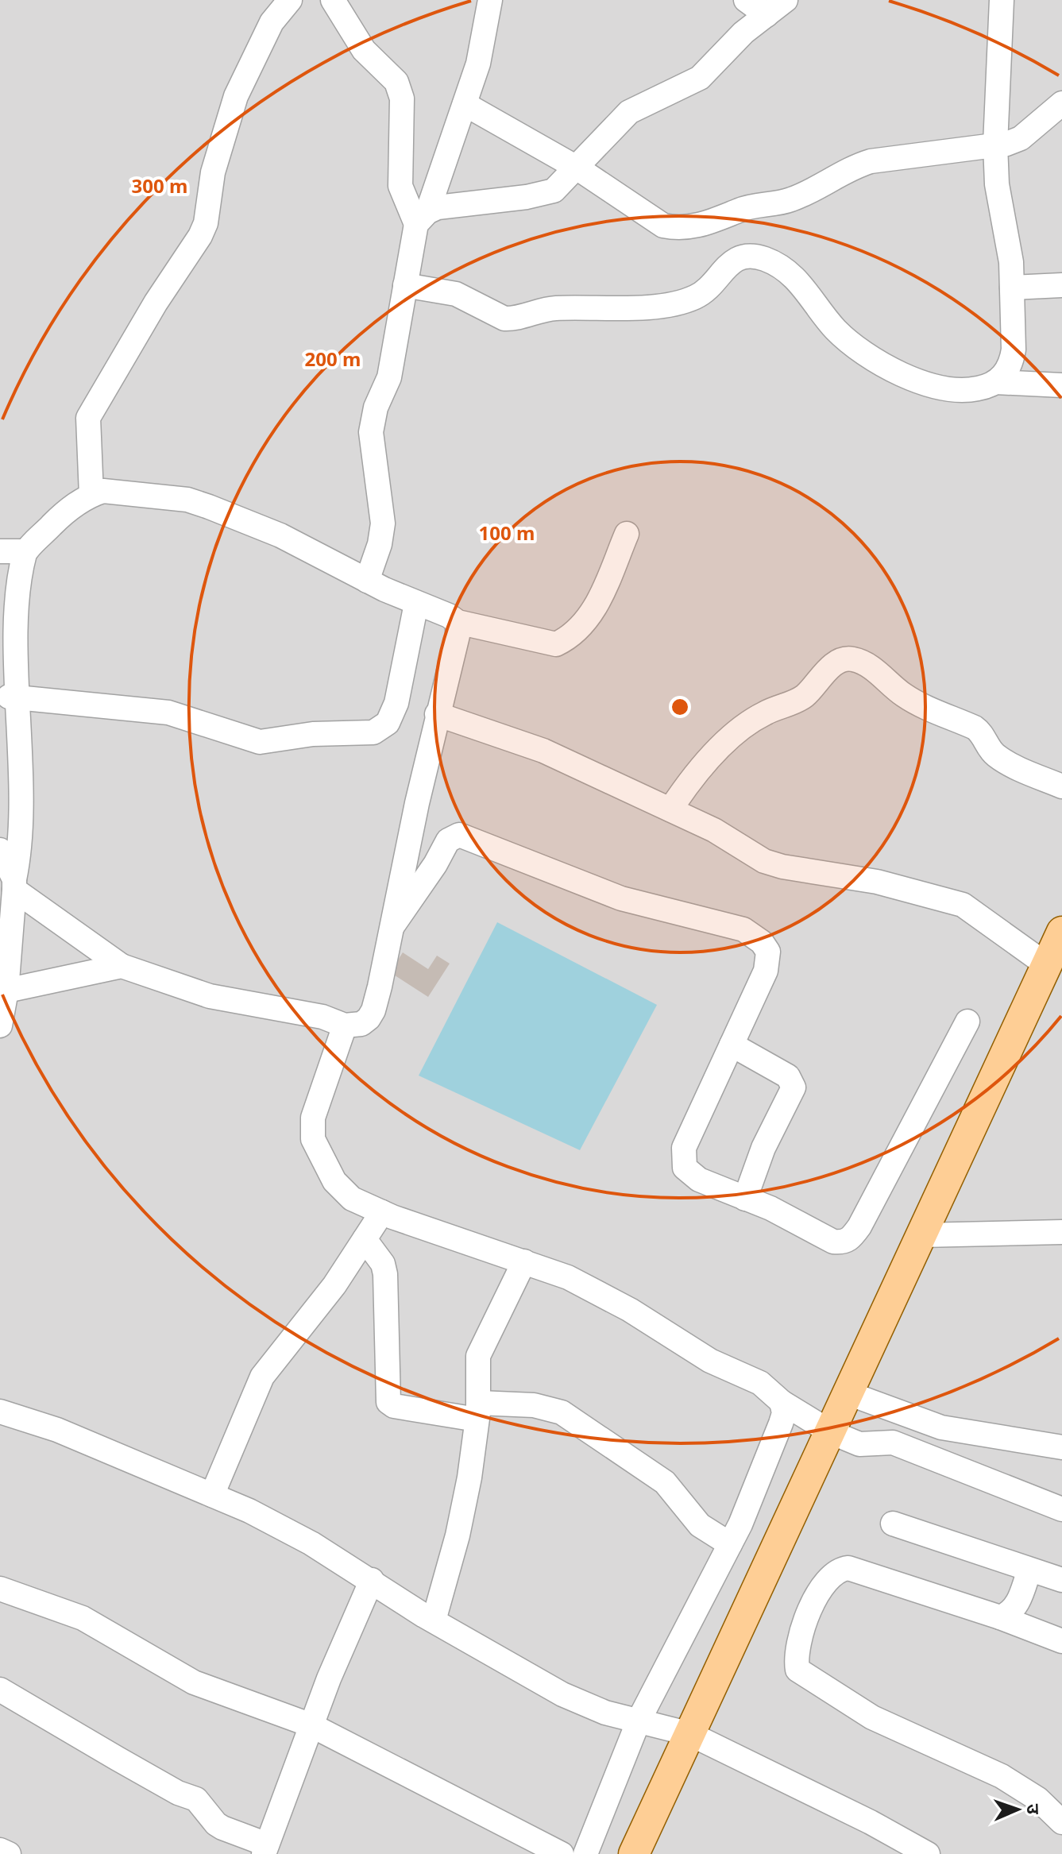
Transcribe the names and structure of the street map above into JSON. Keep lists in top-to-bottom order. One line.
{"north":"right","rings":["300 m","200 m","100 m"]}
